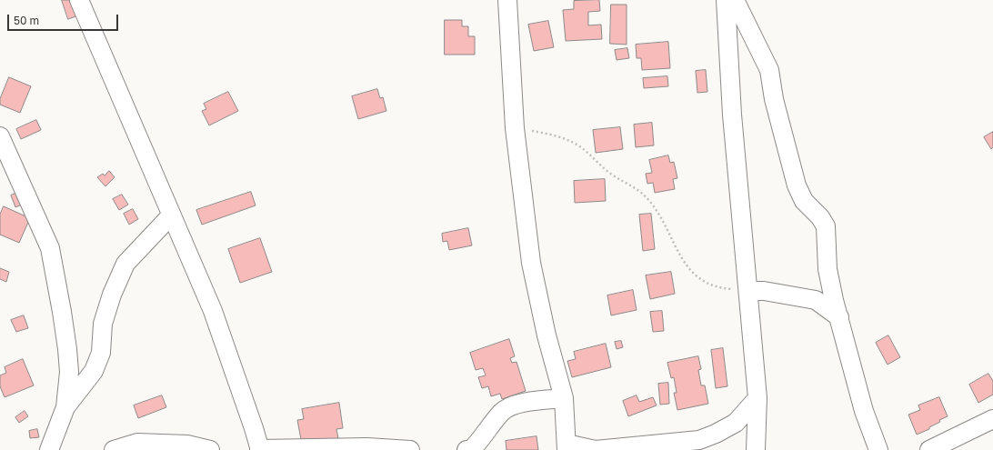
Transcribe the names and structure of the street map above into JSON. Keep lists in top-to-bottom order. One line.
{"scale_bar":"50 m"}
